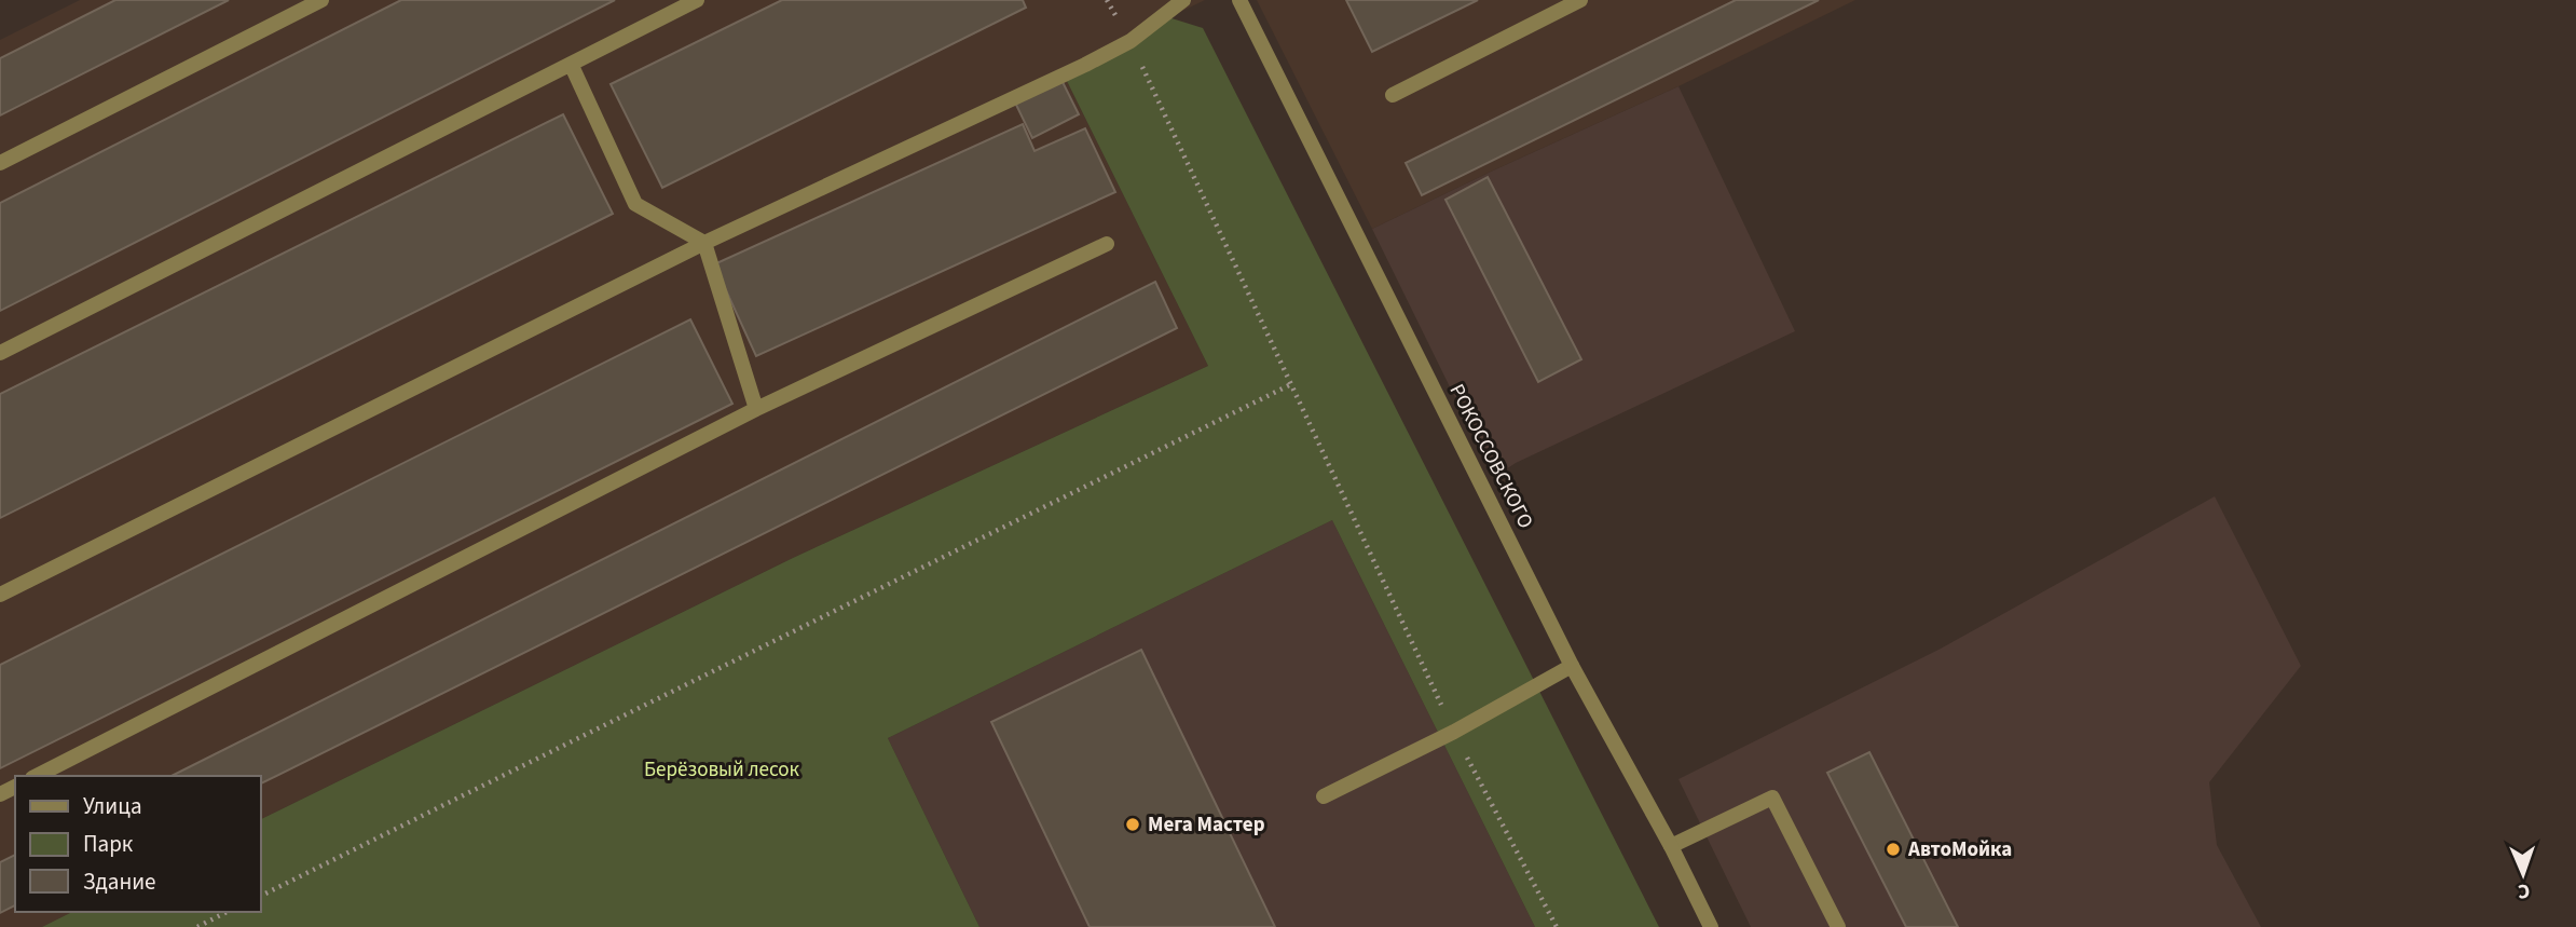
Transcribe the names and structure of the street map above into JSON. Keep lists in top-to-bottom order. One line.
{"streets":{"street":["РОКОССОВСКОГО"]},"parks":["Берёзовый лесок"],"places":["Мега Мастер","АвтоМойка"],"legend":["Улица","Парк","Здание"],"north":"bottom"}
